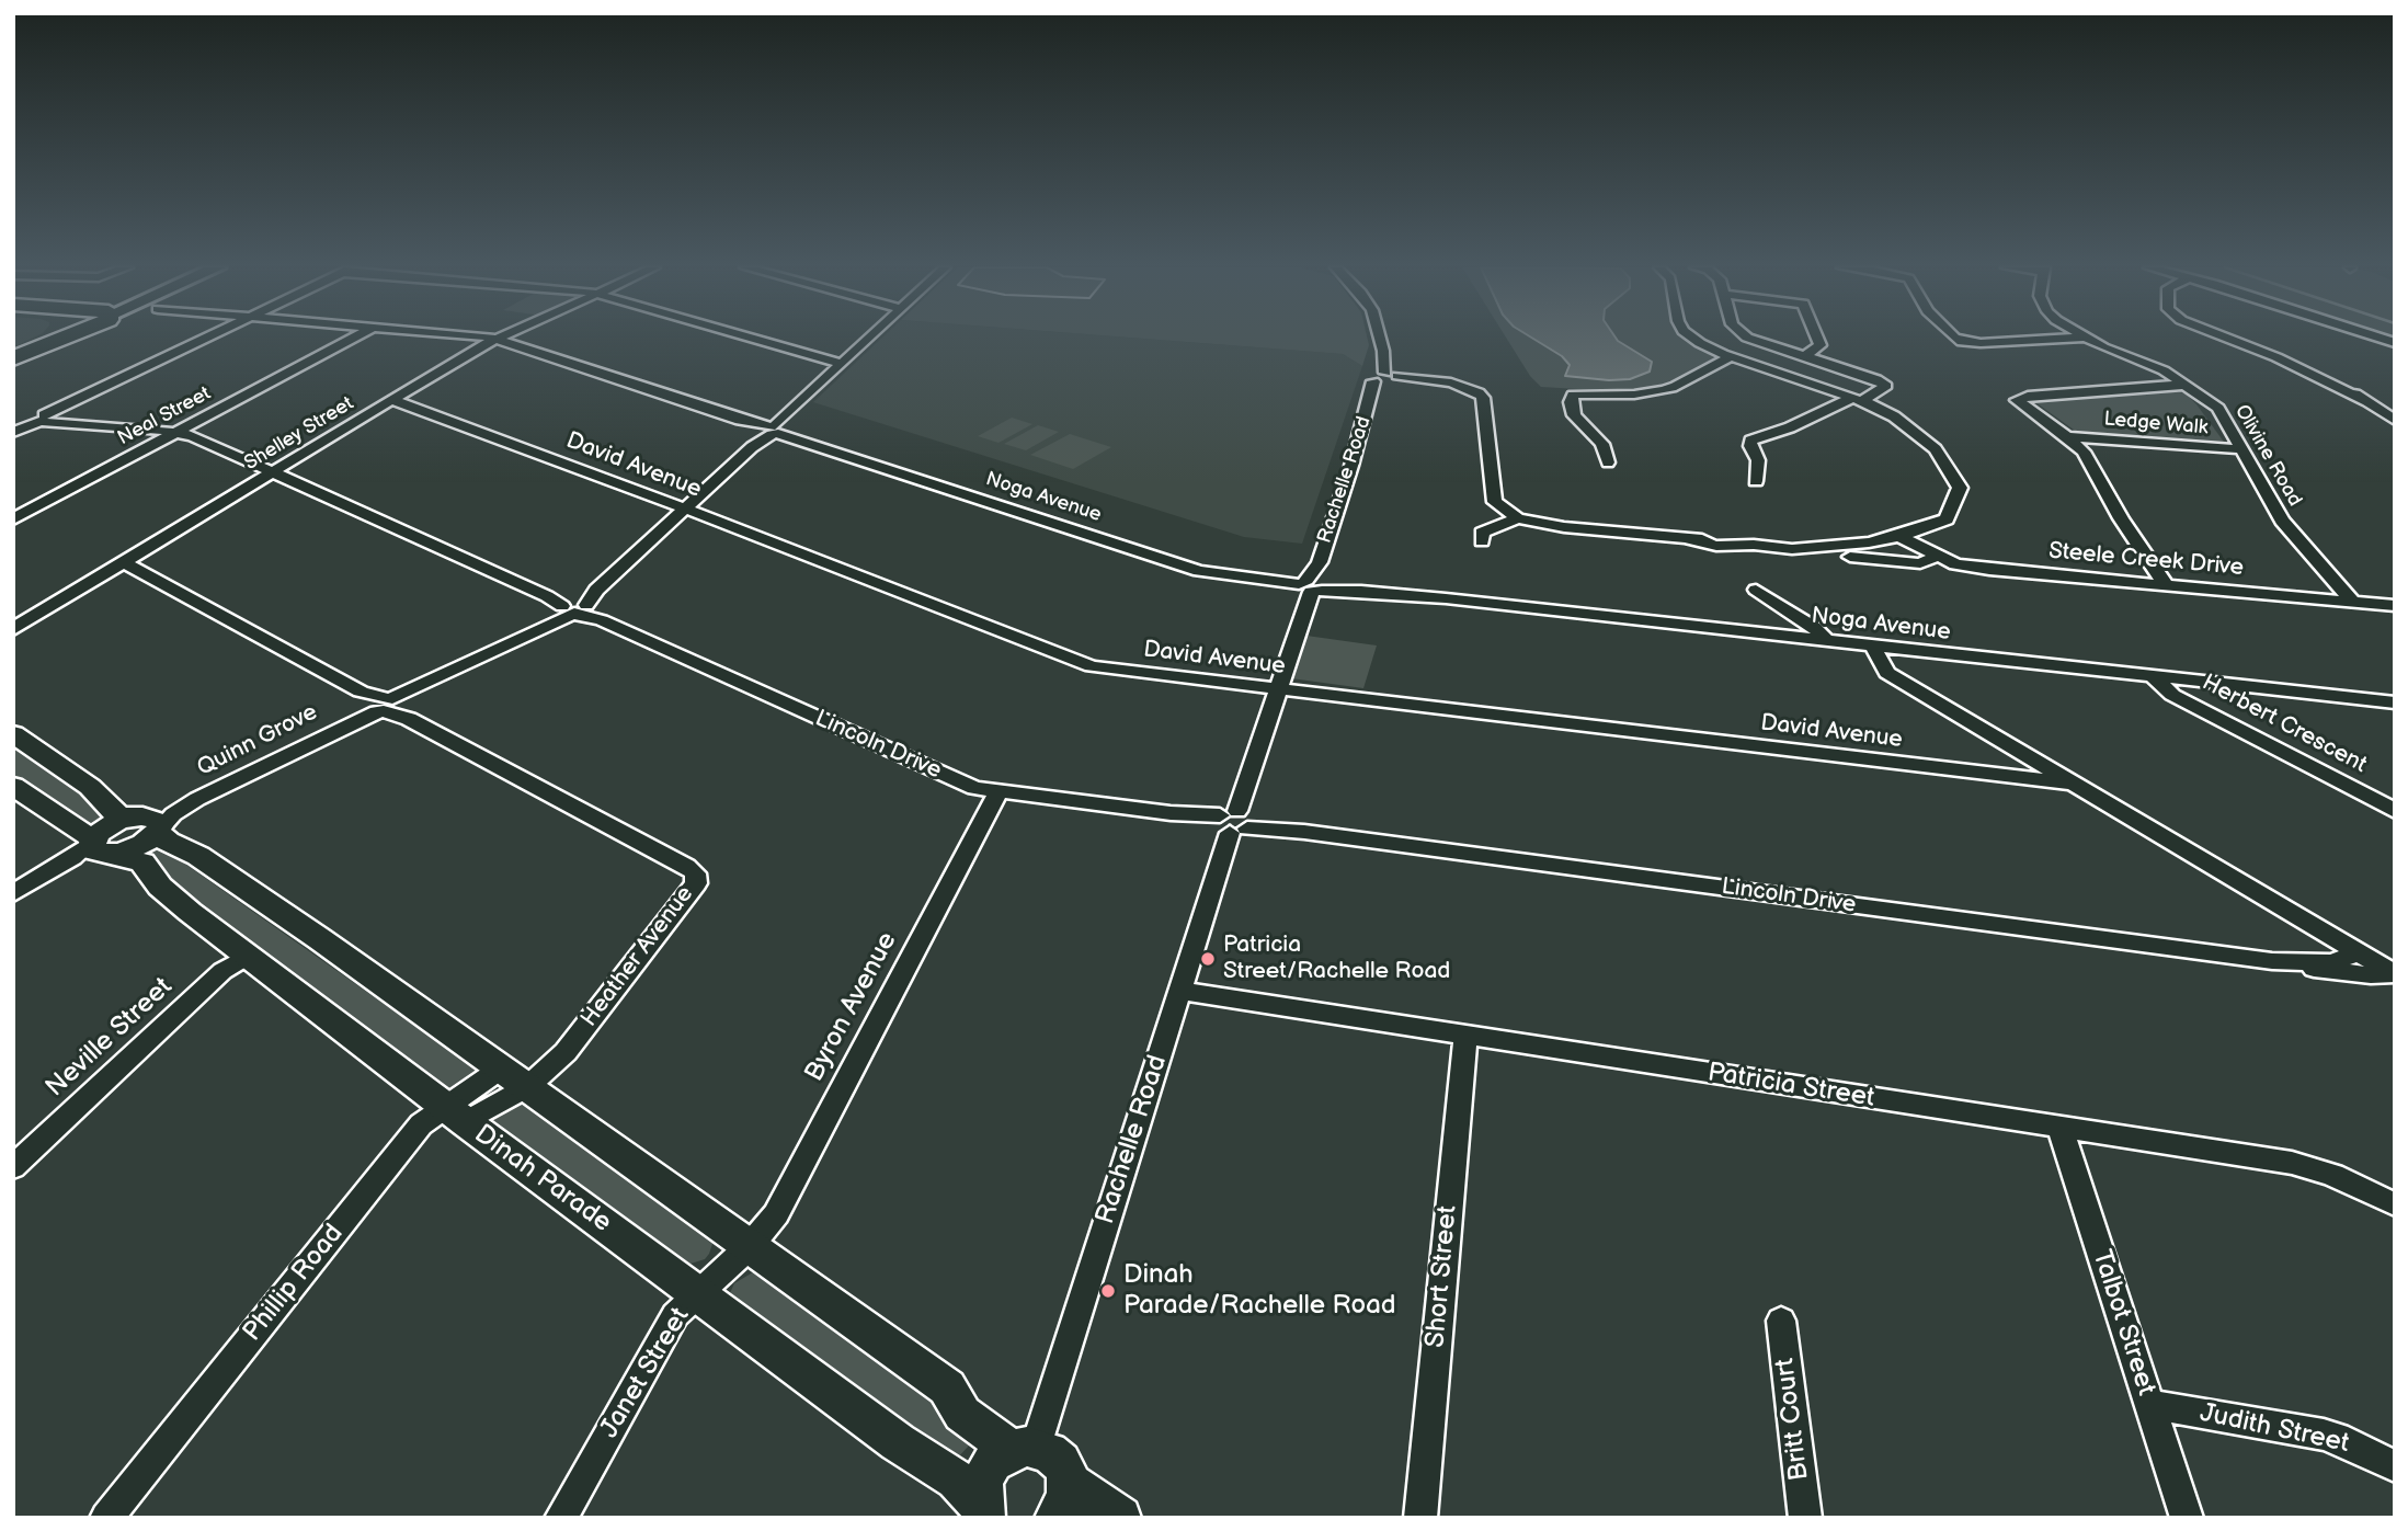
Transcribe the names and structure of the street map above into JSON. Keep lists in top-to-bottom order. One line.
{"streets":{"street":["Neal Street","Ledge Walk","Shelley Street","Olivine Road","David Avenue","Rachelle Road","Noga Avenue","Steele Creek Drive","Herbert Crescent","Quinn Grove","Lincoln Drive","Heather Avenue","Byron Avenue","Neville Street","Patricia Street","Dinah Parade","Short Street","Phillip Road","Talbot Street","Janet Street","Britt Court","Judith Street"]},"crossings":[["Neal Street","Lincoln Drive"],["Ledge Walk","Olivine Road"],["Shelley Street","David Avenue"],["Shelley Street","Noga Avenue"],["Shelley Street","Lincoln Drive"],["Shelley Street","Heather Avenue"],["Olivine Road","Steele Creek Drive"],["David Avenue","Rachelle Road"],["David Avenue","Lincoln Drive"],["Rachelle Road","Noga Avenue"],["Rachelle Road","Lincoln Drive"],["Rachelle Road","Patricia Street"],["Noga Avenue","Herbert Crescent"],["Noga Avenue","Lincoln Drive"],["Quinn Grove","Lincoln Drive"],["Quinn Grove","Heather Avenue"],["Lincoln Drive","Byron Avenue"],["Heather Avenue","Dinah Parade"],["Heather Avenue","Phillip Road"],["Byron Avenue","Janet Street"],["Neville Street","Dinah Parade"],["Patricia Street","Short Street"],["Patricia Street","Talbot Street"],["Dinah Parade","Phillip Road"],["Dinah Parade","Janet Street"],["Talbot Street","Judith Street"]],"places":["Patricia Street/Rachelle Road","Dinah Parade/Rachelle Road"]}
